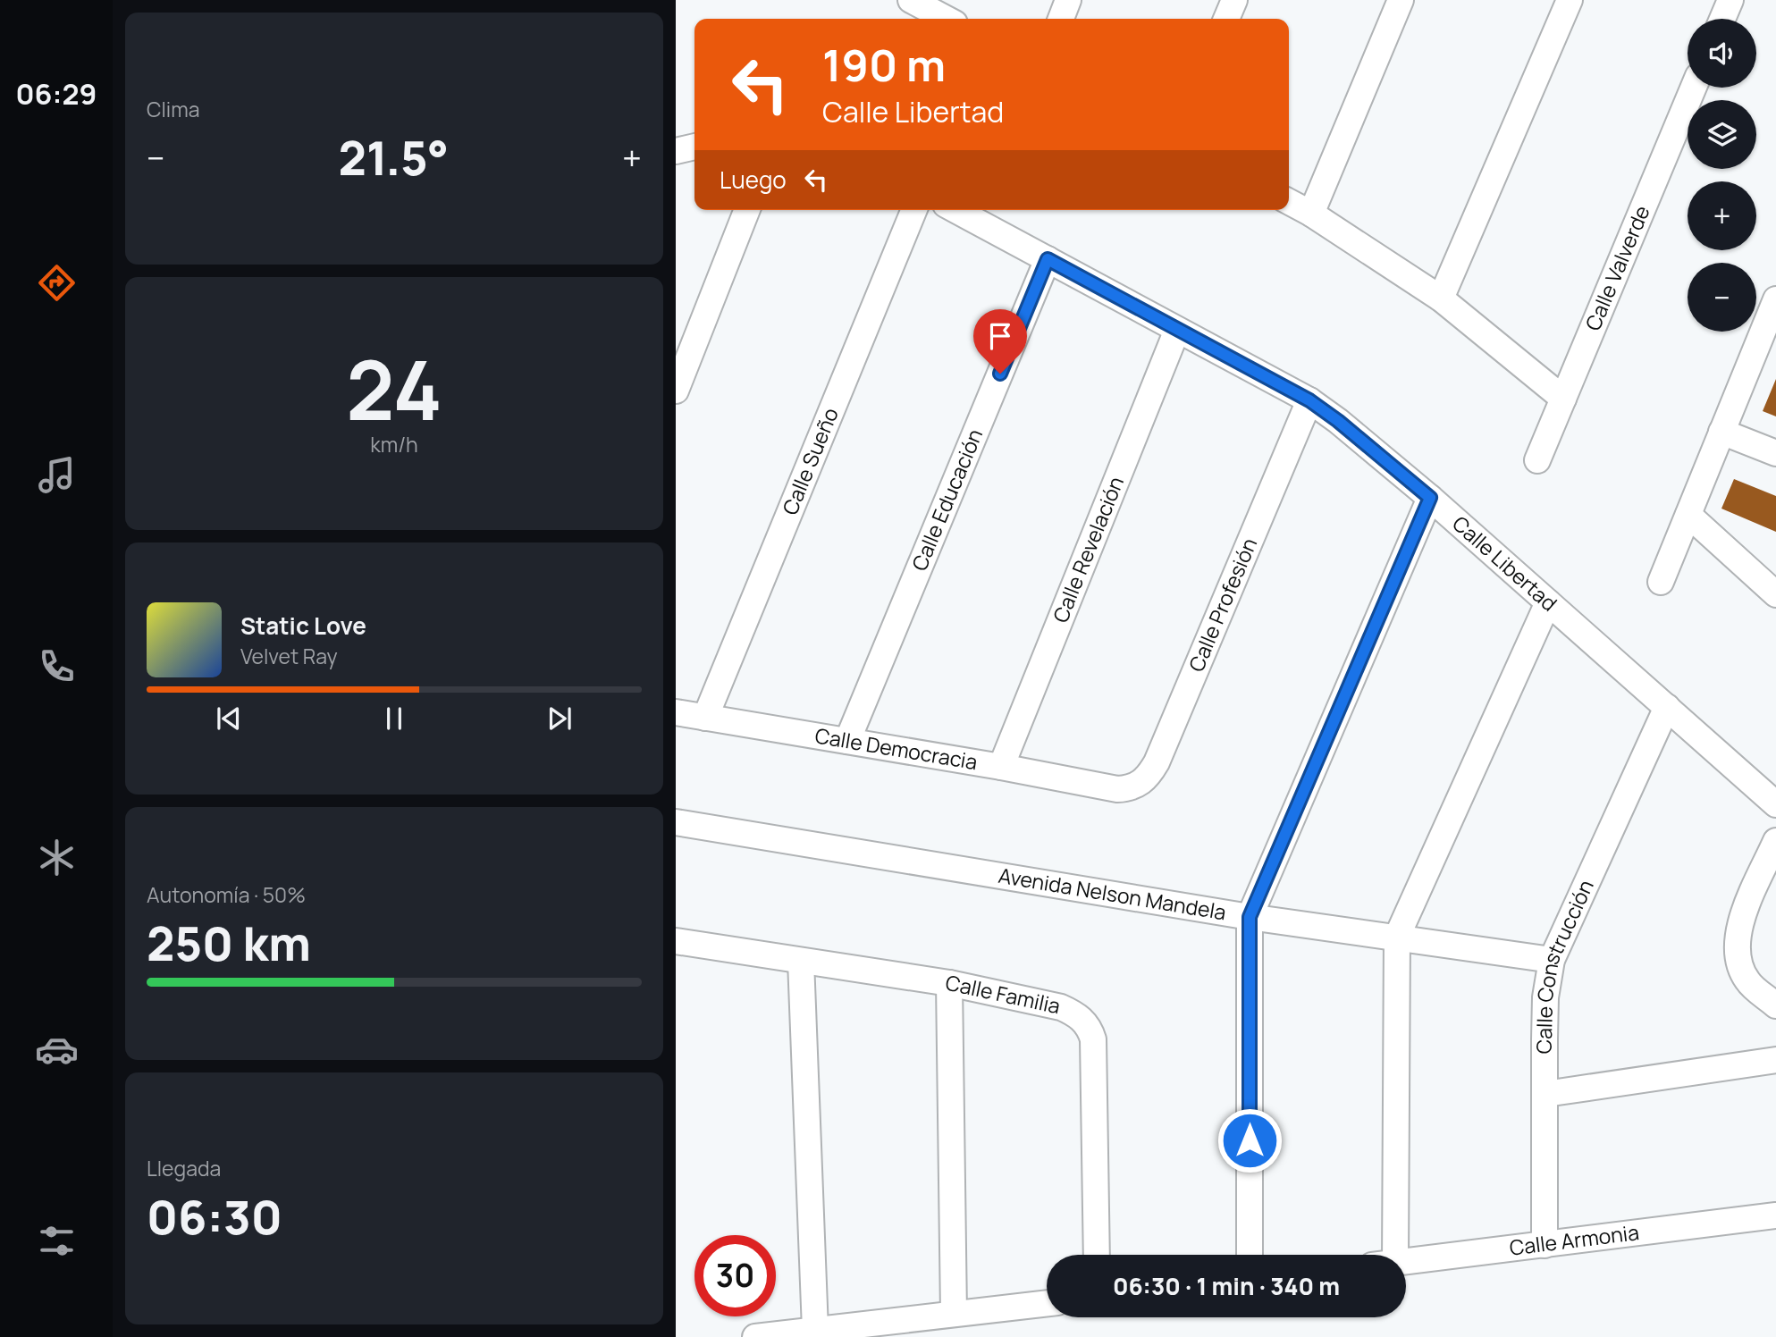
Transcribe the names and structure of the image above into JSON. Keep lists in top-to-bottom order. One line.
{"streets":{"street":["Calle Valverde","Calle Sueño","Calle Educación","Calle Revelación","Calle Libertad","Calle Profesión","Calle Democracia","Avenida Nelson Mandela","Calle Construcción","Calle Familia","Calle Armonia"]},"crossings":[["Calle Sueño","Calle Democracia"],["Calle Educación","Calle Libertad"],["Calle Educación","Calle Democracia"],["Calle Revelación","Calle Libertad"],["Calle Revelación","Calle Democracia"],["Calle Libertad","Calle Profesión"],["Calle Libertad","Calle Construcción"],["Calle Profesión","Calle Democracia"],["Avenida Nelson Mandela","Calle Construcción"],["Calle Construcción","Calle Armonia"]],"page":{"tabs":"06:29","tile":["Clima",["24","km/h"],["Autonomía · 50%","250 km"],["Llegada","06:30"]],"map_buttons":["+","−"],"turn":["190 m","Calle Libertad"],"heat":["−","21.5°","+"],"then":"Luego","song":["Static Love","Velvet Ray"],"limit":"30","trip":"06:30 · 1 min · 340 m"}}
